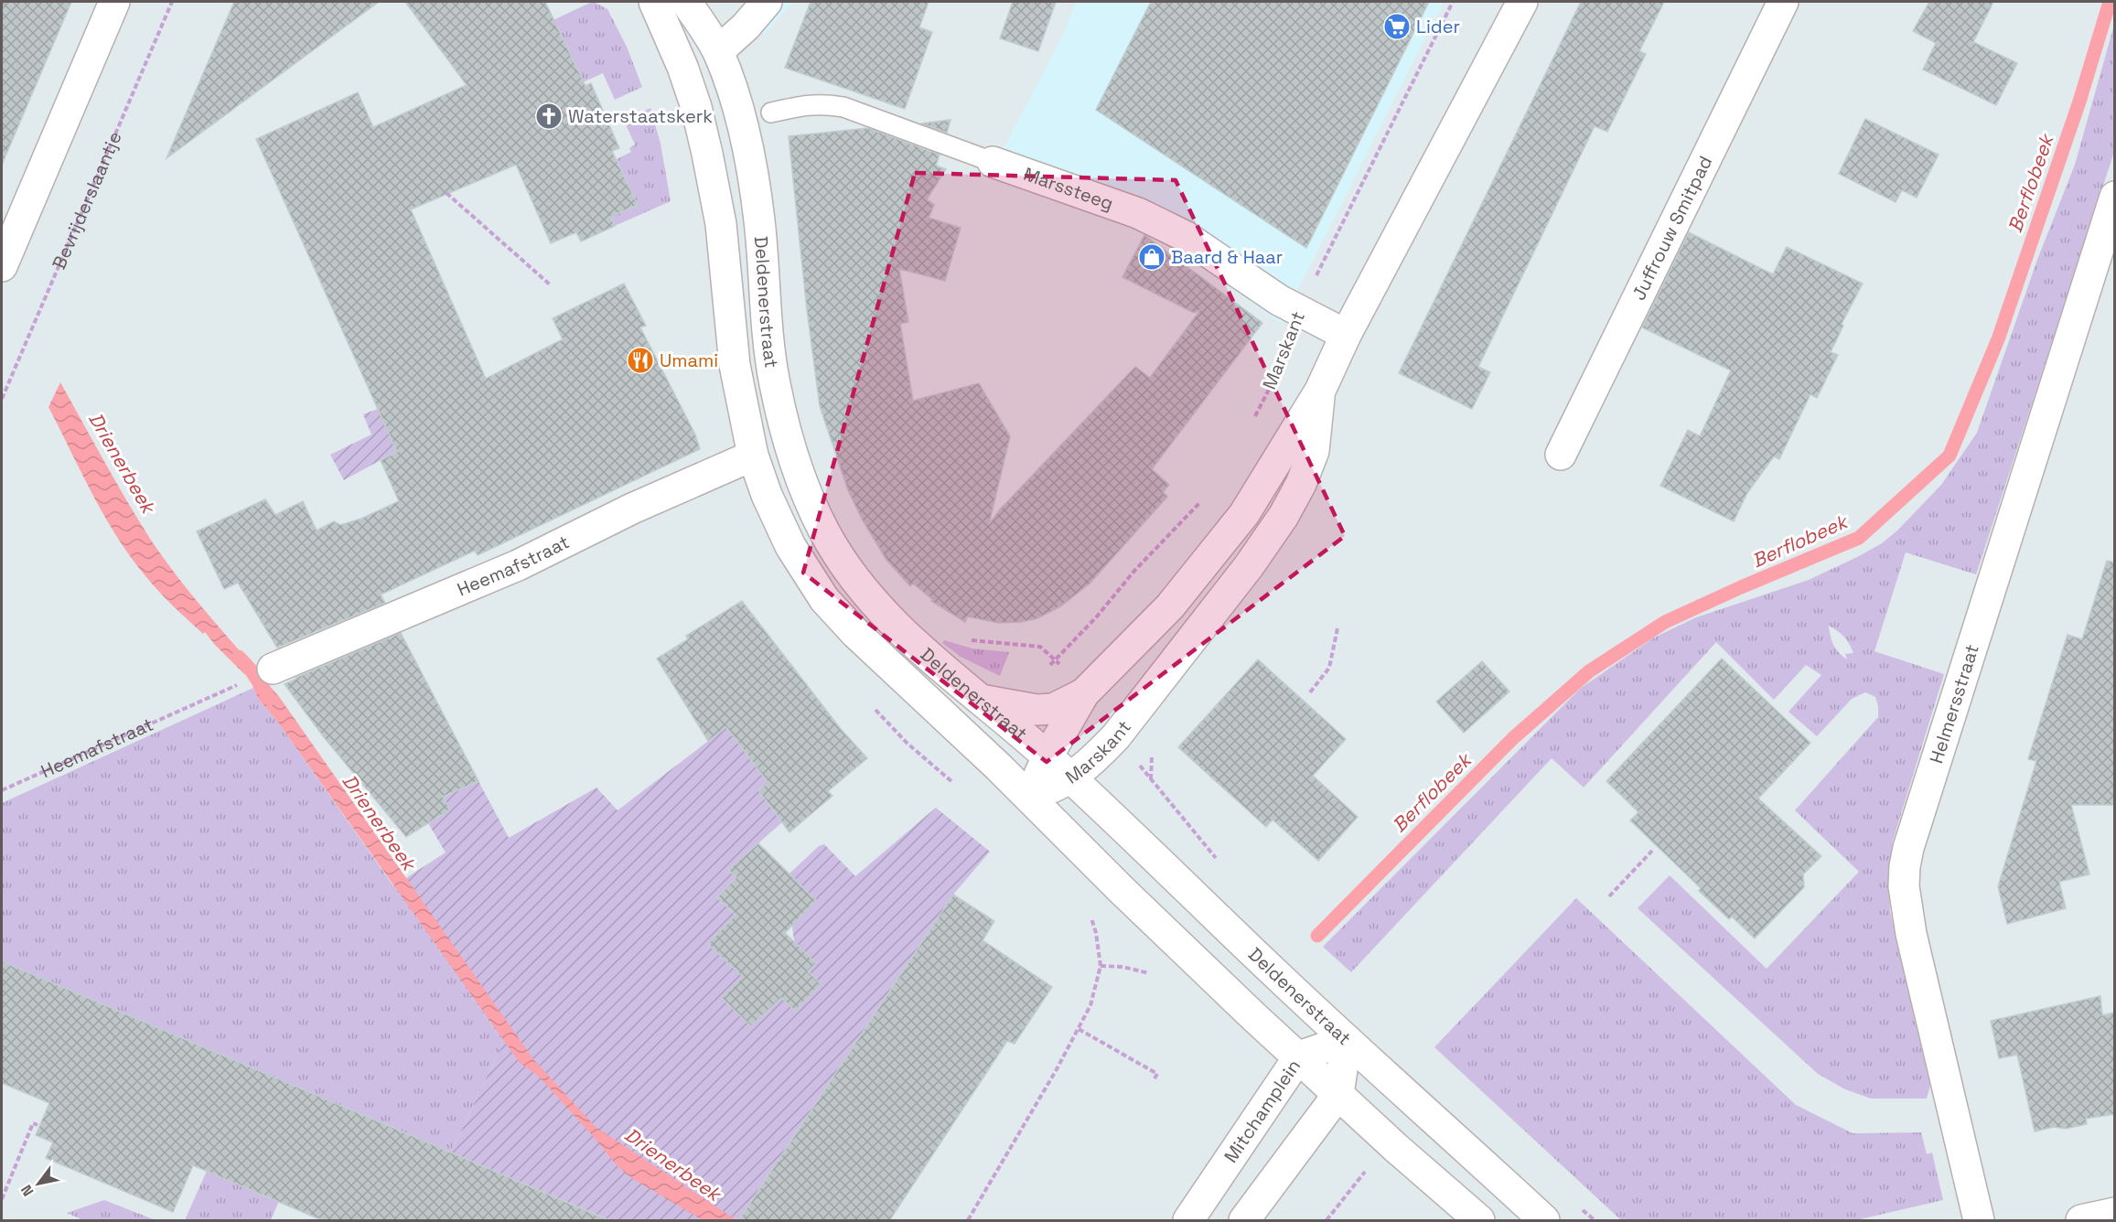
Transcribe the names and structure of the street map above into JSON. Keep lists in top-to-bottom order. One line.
{"streets":{"main road":["Marssteeg","Juffrouw Smitpad","Deldenerstraat","Marskant","Heemafstraat","Helmersstraat","Mitchamplein"],"path":["Bevrijderslaantje"]},"crossings":[["Marssteeg","Marskant"],["Deldenerstraat","Marskant"],["Deldenerstraat","Heemafstraat"],["Deldenerstraat","Mitchamplein"]],"water":["Berflobeek","Drienerbeek"],"places":{"supermarket":["Lider"],"church":["Waterstaatskerk"],"shop":["Baard & Haar"],"restaurant":["Umami"]},"north":"bottom left"}
